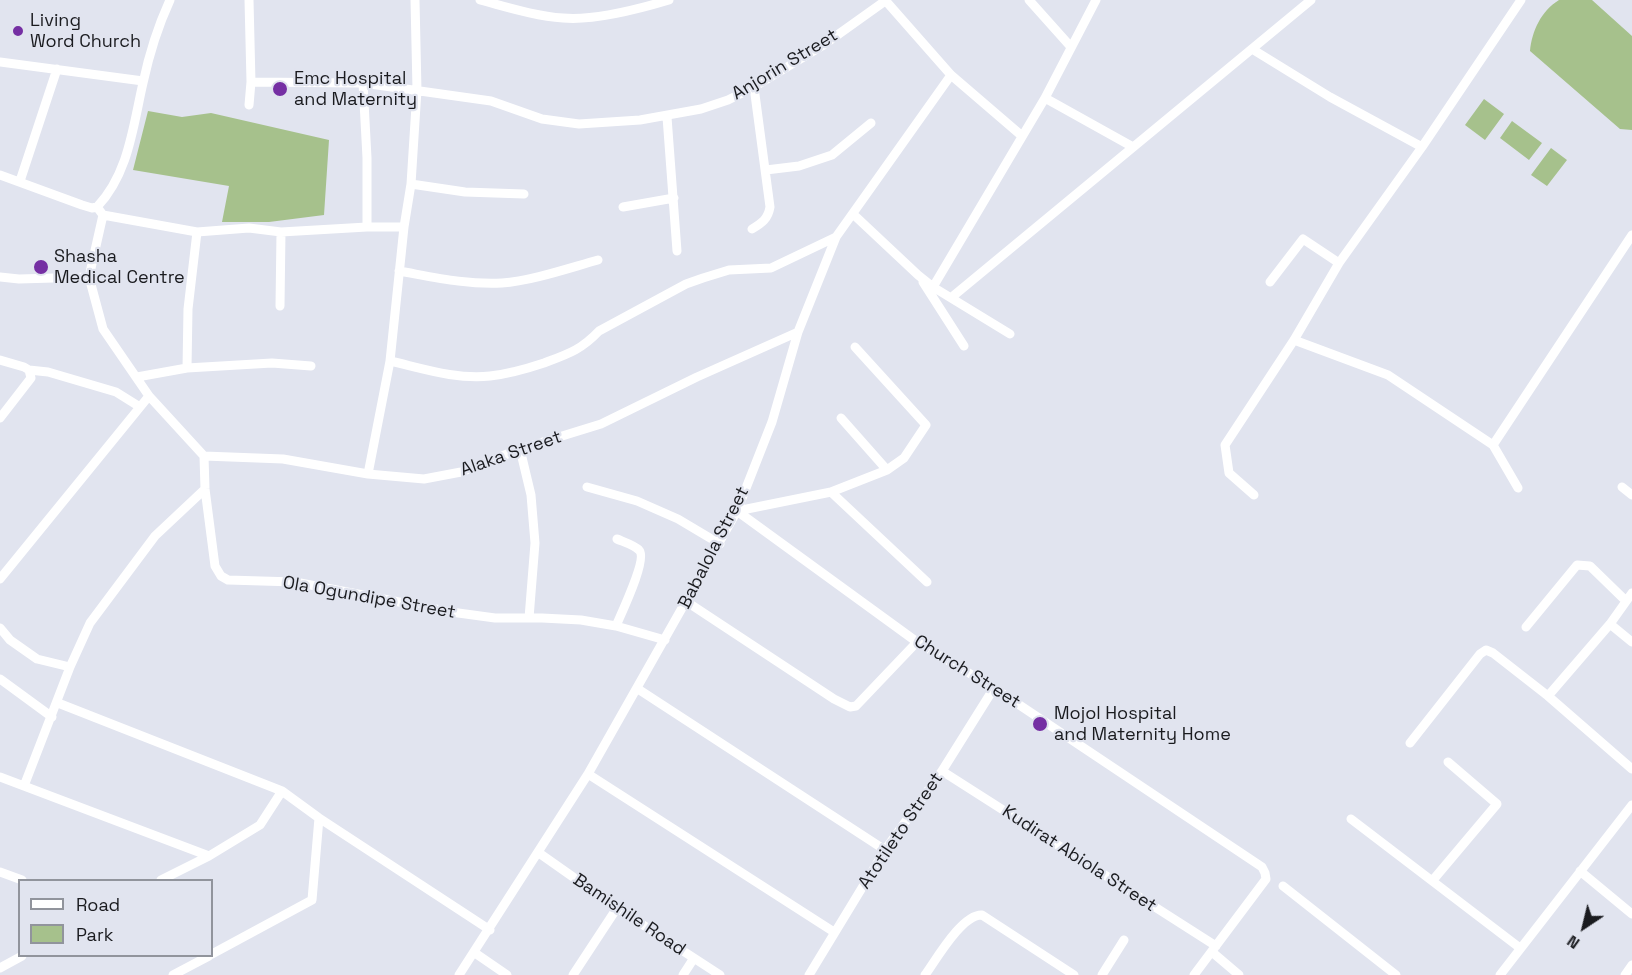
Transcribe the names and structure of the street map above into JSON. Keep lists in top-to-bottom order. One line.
{"streets":{"street":["Anjorin Street","Alaka Street","Babalola Street","Ola Ogundipe Street","Church Street","Atotileto Street","Kudirat Abiola Street","Bamishile Road"]},"crossings":[["Alaka Street","Babalola Street"],["Alaka Street","Ola Ogundipe Street"],["Babalola Street","Ola Ogundipe Street"],["Babalola Street","Church Street"],["Babalola Street","Bamishile Road"],["Church Street","Atotileto Street"],["Church Street","Kudirat Abiola Street"],["Atotileto Street","Kudirat Abiola Street"]],"places":["Living Word Church","Emc Hospital and Maternity","Shasha Medical Centre","Mojol Hospital and Maternity Home"],"legend":["Road","Park"],"north":"bottom left"}
